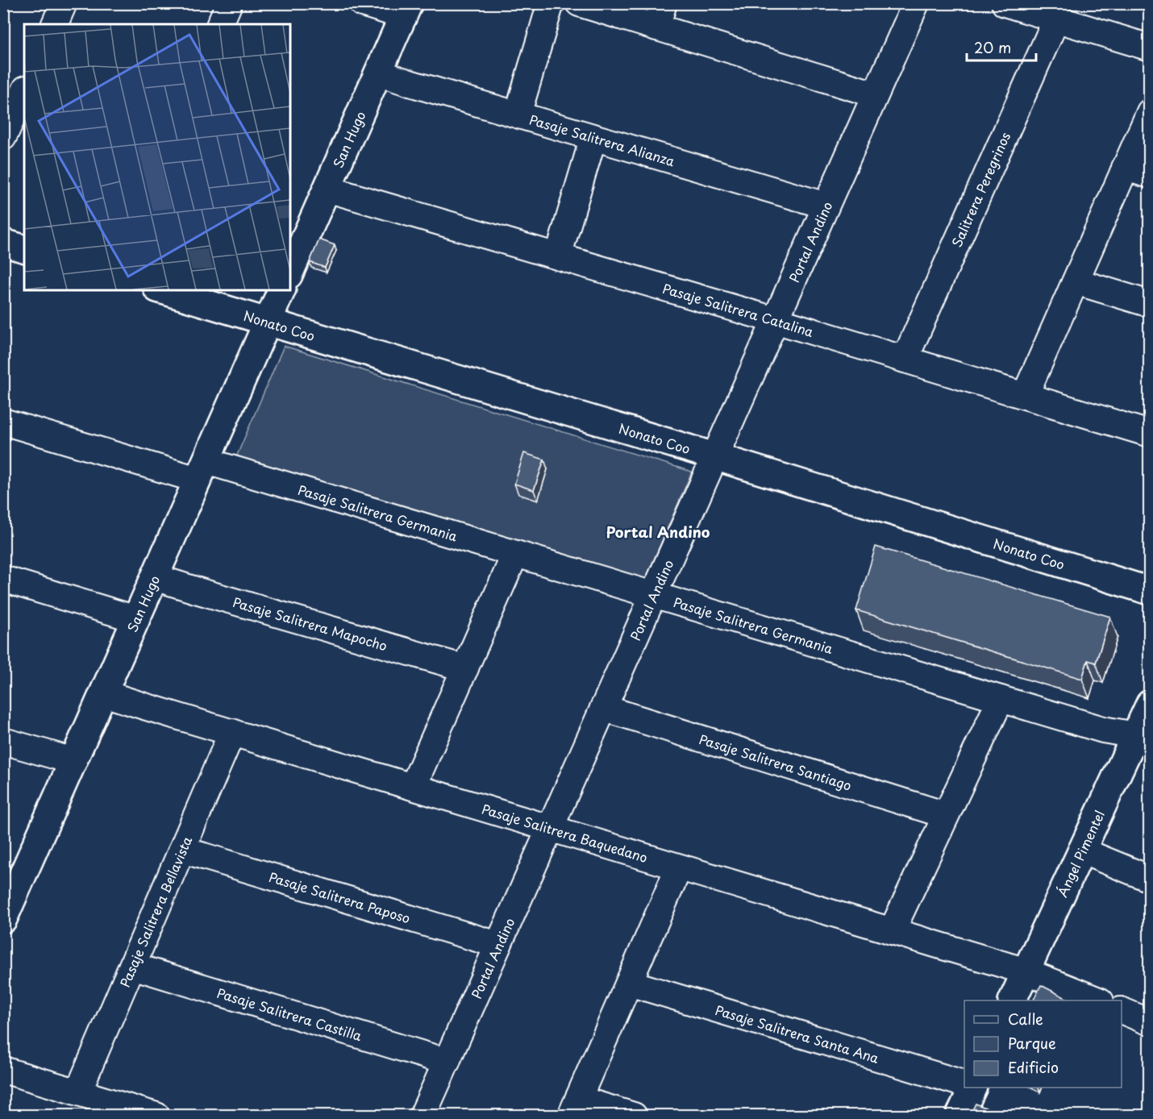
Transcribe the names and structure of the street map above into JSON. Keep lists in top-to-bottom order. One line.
{"streets":{"street":["San Hugo","Pasaje Salitrera Alianza","Salitrera Peregrinos","Portal Andino","Pasaje Salitrera Catalina","Nonato Coo","Pasaje Salitrera Germania","Pasaje Salitrera Mapocho","Pasaje Salitrera Santiago","Pasaje Salitrera Baquedano","Ángel Pimentel","Pasaje Salitrera Paposo","Pasaje Salitrera Bellavista","Pasaje Salitrera Castilla","Pasaje Salitrera Santa Ana"]},"crossings":[["San Hugo","Pasaje Salitrera Alianza"],["San Hugo","Pasaje Salitrera Catalina"],["San Hugo","Nonato Coo"],["San Hugo","Pasaje Salitrera Germania"],["San Hugo","Pasaje Salitrera Mapocho"],["San Hugo","Pasaje Salitrera Baquedano"],["Pasaje Salitrera Alianza","Portal Andino"],["Salitrera Peregrinos","Pasaje Salitrera Catalina"],["Portal Andino","Pasaje Salitrera Catalina"],["Portal Andino","Nonato Coo"],["Portal Andino","Pasaje Salitrera Germania"],["Portal Andino","Pasaje Salitrera Santiago"],["Portal Andino","Pasaje Salitrera Baquedano"],["Portal Andino","Pasaje Salitrera Paposo"],["Portal Andino","Pasaje Salitrera Castilla"],["Pasaje Salitrera Germania","Ángel Pimentel"],["Pasaje Salitrera Baquedano","Ángel Pimentel"],["Pasaje Salitrera Baquedano","Pasaje Salitrera Bellavista"],["Pasaje Salitrera Paposo","Pasaje Salitrera Bellavista"],["Pasaje Salitrera Bellavista","Pasaje Salitrera Castilla"]],"districts":["Portal Andino"],"legend":["Calle","Parque","Edificio"],"scale_bar":"20 m"}
